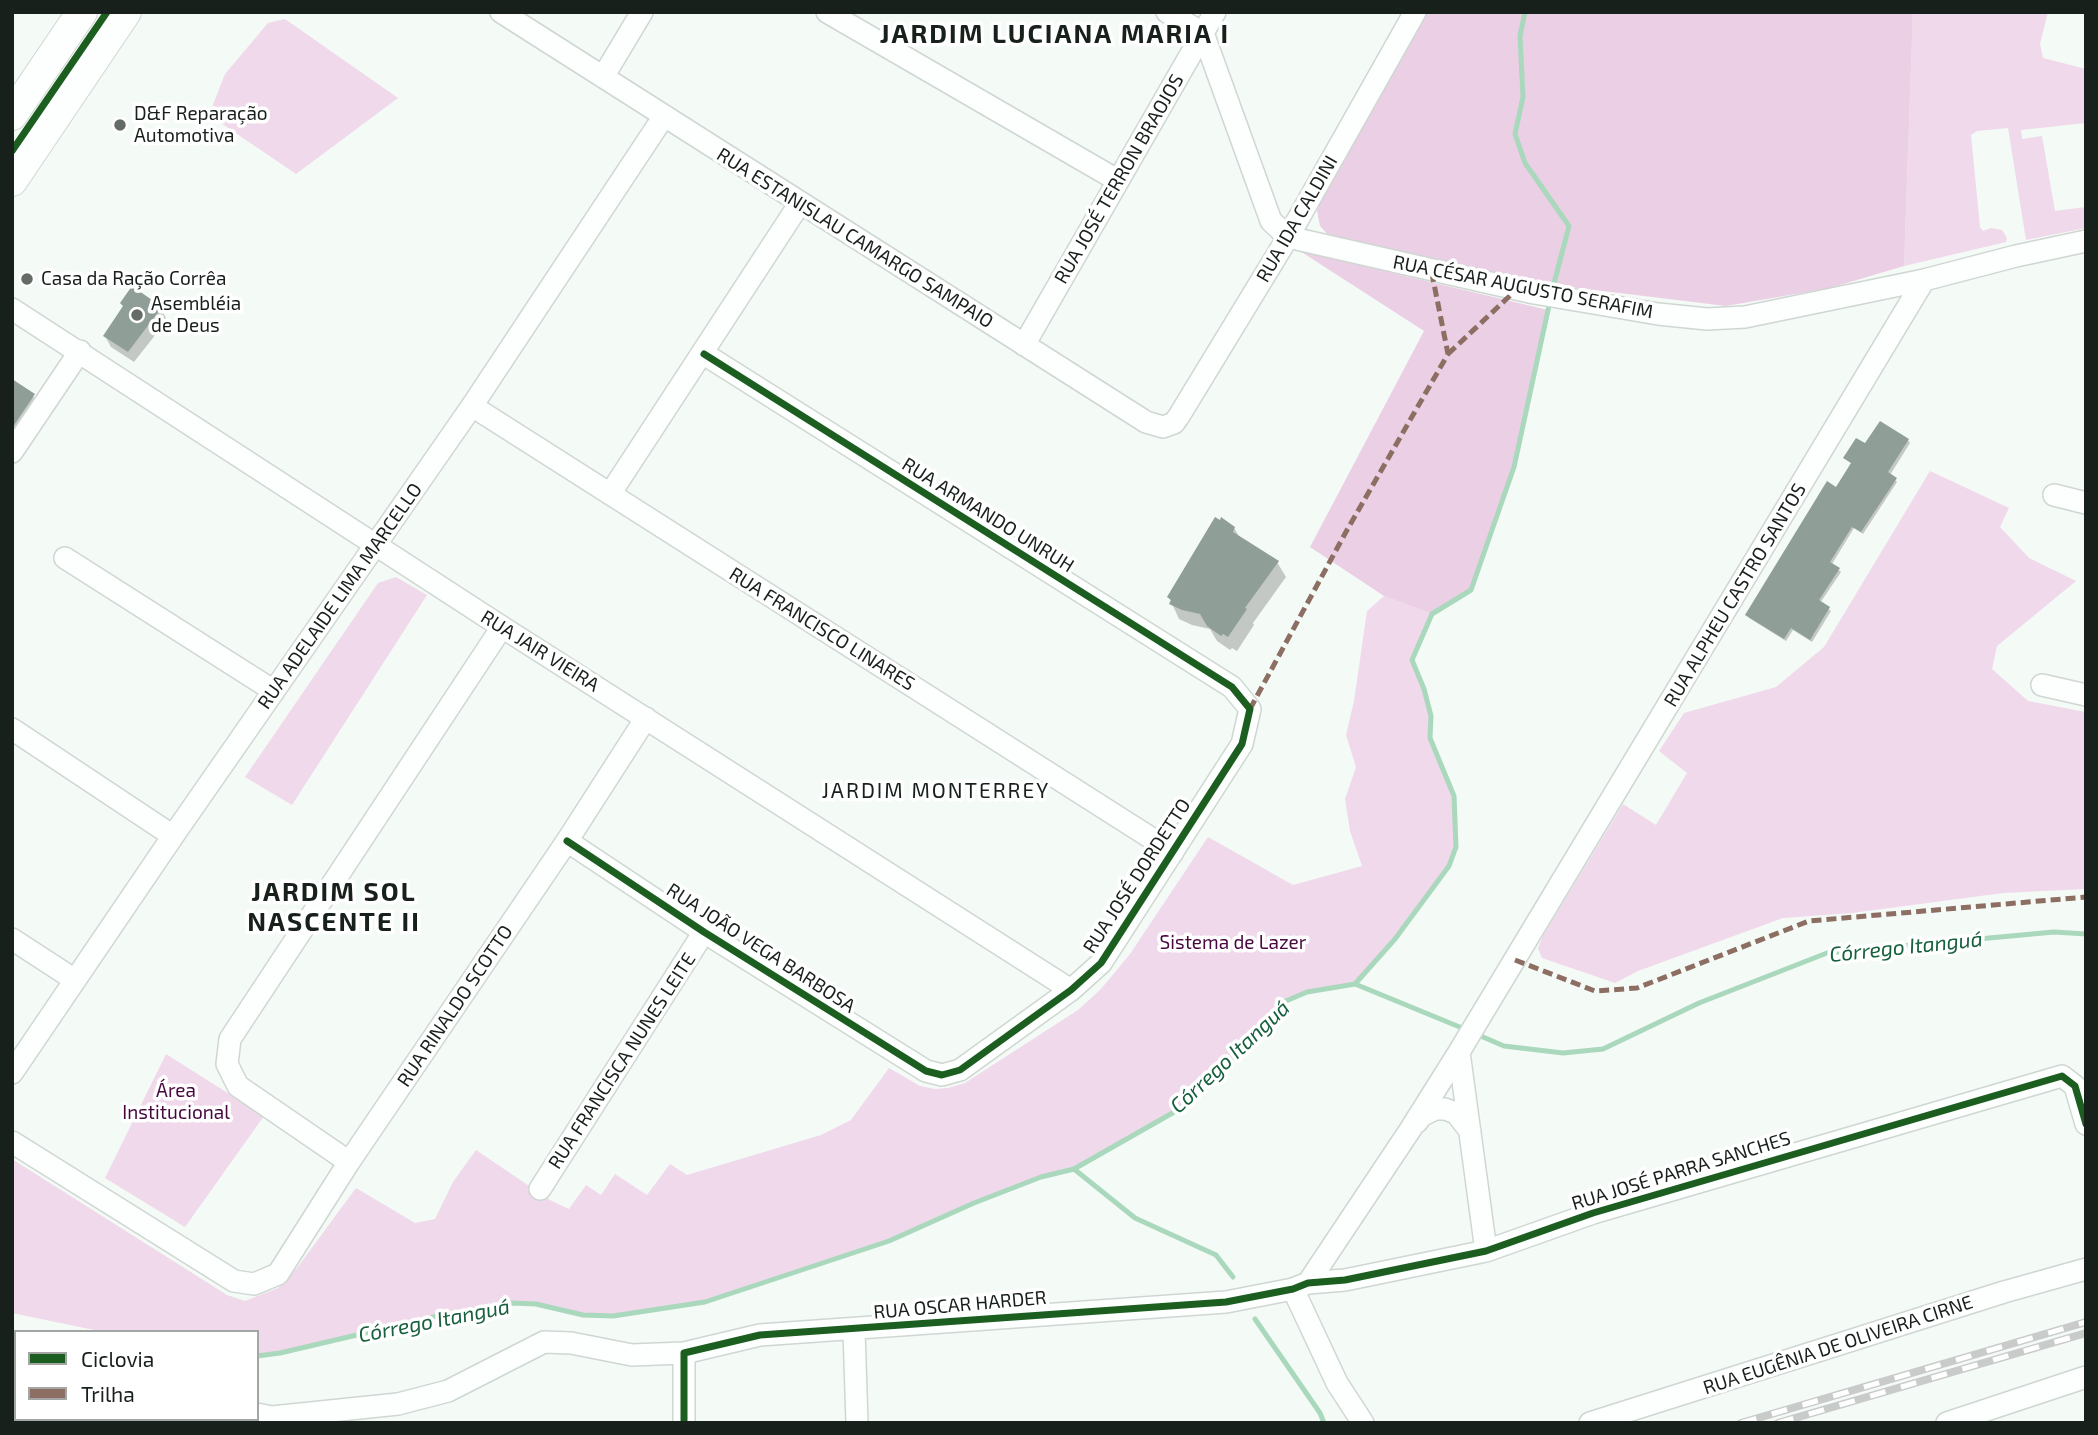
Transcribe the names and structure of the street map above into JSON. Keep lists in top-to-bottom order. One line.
{"streets":{"street":["RUA JOSÉ TERRON BRAOJOS","RUA IDA CALDINI","RUA ESTANISLAU CAMARGO SAMPAIO","RUA CÉSAR AUGUSTO SERAFIM","RUA ARMANDO UNRUH","RUA ALPHEU CASTRO SANTOS","RUA ADELAIDE LIMA MARCELLO","RUA FRANCISCO LINARES","RUA JAIR VIEIRA","RUA JOSÉ DORDETTO","RUA JOÃO VEGA BARBOSA","RUA RINALDO SCOTTO","RUA FRANCISCA NUNES LEITE","RUA JOSÉ PARRA SANCHES","RUA OSCAR HARDER","RUA EUGÊNIA DE OLIVEIRA CIRNE"]},"crossings":[["RUA JOSÉ TERRON BRAOJOS","RUA ESTANISLAU CAMARGO SAMPAIO"],["RUA IDA CALDINI","RUA ESTANISLAU CAMARGO SAMPAIO"],["RUA IDA CALDINI","RUA CÉSAR AUGUSTO SERAFIM"],["RUA ESTANISLAU CAMARGO SAMPAIO","RUA ADELAIDE LIMA MARCELLO"],["RUA CÉSAR AUGUSTO SERAFIM","RUA ALPHEU CASTRO SANTOS"],["RUA ARMANDO UNRUH","RUA JOSÉ DORDETTO"],["RUA ALPHEU CASTRO SANTOS","RUA JOSÉ PARRA SANCHES"],["RUA ALPHEU CASTRO SANTOS","RUA OSCAR HARDER"],["RUA ADELAIDE LIMA MARCELLO","RUA FRANCISCO LINARES"],["RUA ADELAIDE LIMA MARCELLO","RUA JAIR VIEIRA"],["RUA FRANCISCO LINARES","RUA JOSÉ DORDETTO"],["RUA JAIR VIEIRA","RUA JOSÉ DORDETTO"],["RUA JAIR VIEIRA","RUA RINALDO SCOTTO"],["RUA JOSÉ DORDETTO","RUA JOÃO VEGA BARBOSA"],["RUA JOÃO VEGA BARBOSA","RUA RINALDO SCOTTO"],["RUA JOÃO VEGA BARBOSA","RUA FRANCISCA NUNES LEITE"],["RUA JOSÉ PARRA SANCHES","RUA OSCAR HARDER"]],"districts":["JARDIM LUCIANA MARIA I","JARDIM MONTERREY","JARDIM SOL NASCENTE II"],"water":["Córrego Itanguá"],"parks":["Sistema de Lazer","Área Institucional"],"places":["D&F Reparação Automotiva","Casa da Ração Corrêa","Asembléia de Deus"],"legend":["Ciclovia","Trilha"]}
